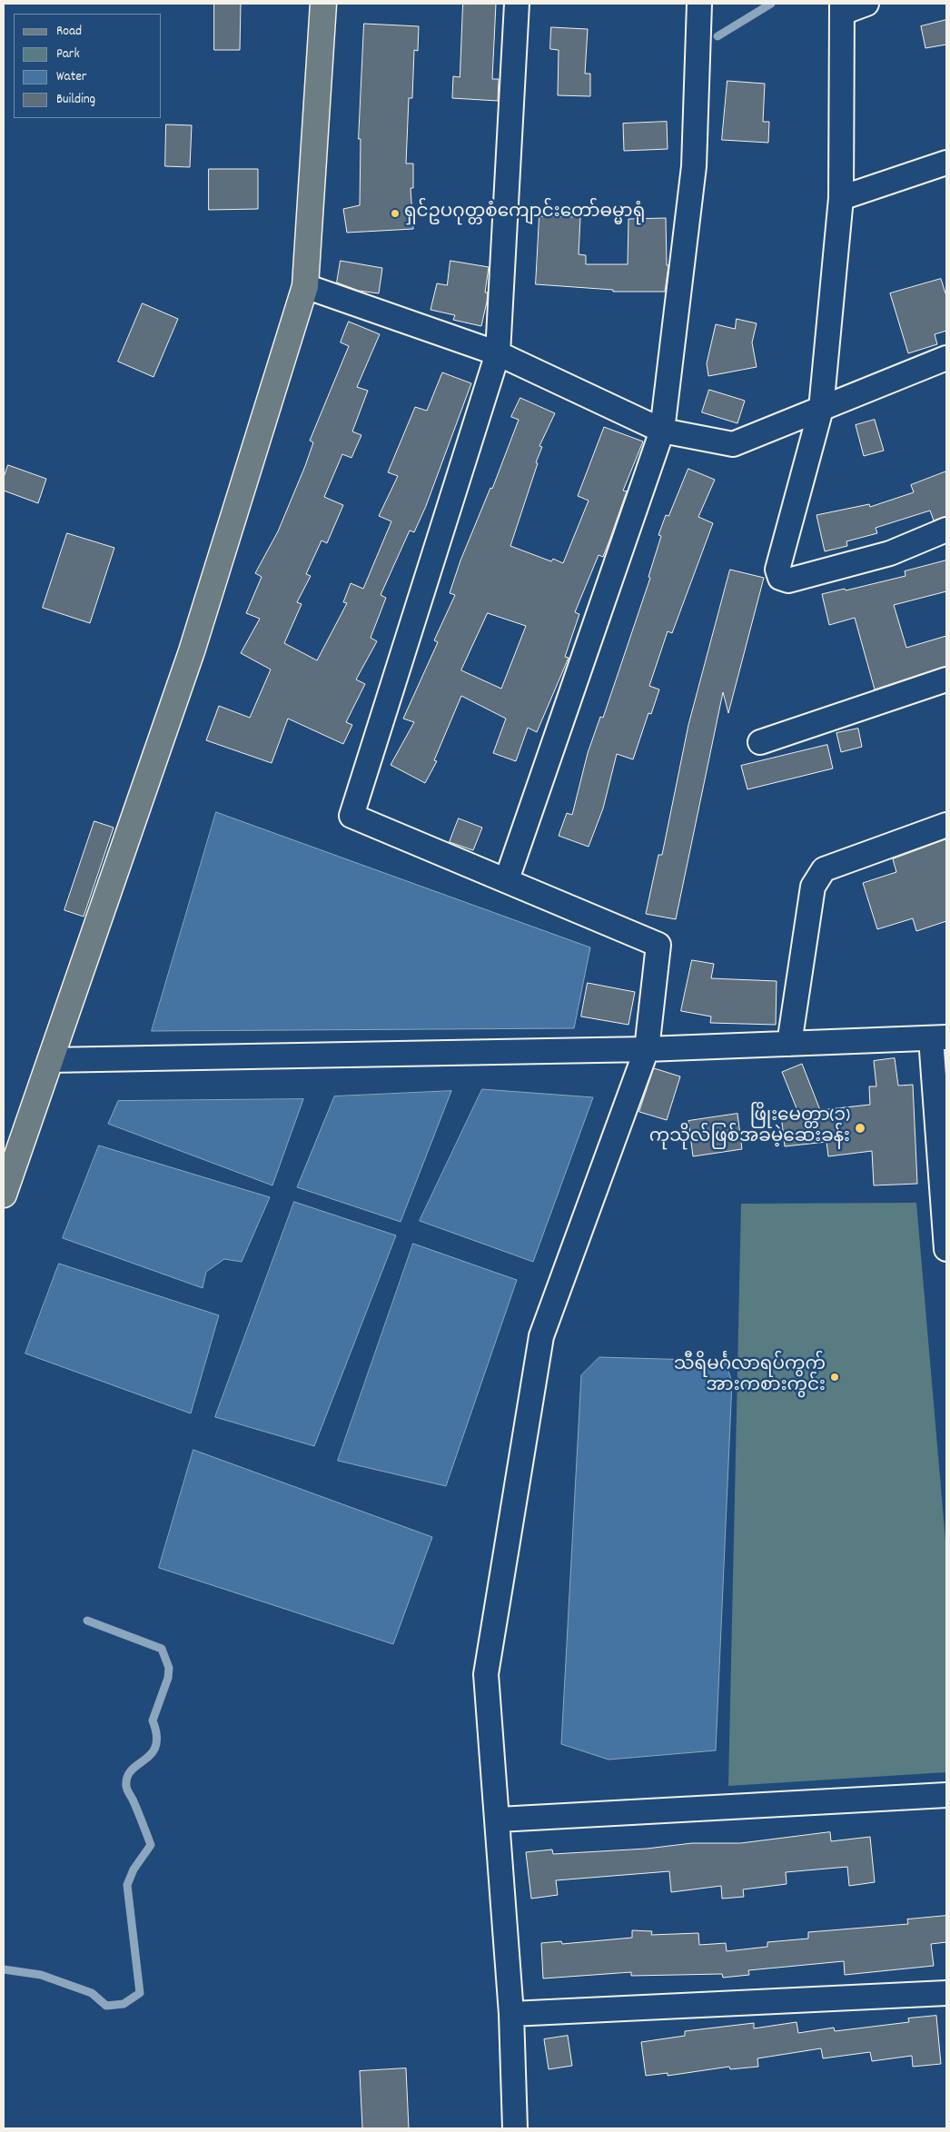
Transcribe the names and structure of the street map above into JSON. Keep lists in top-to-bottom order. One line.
{"places":["ရှင်ဥပဂုတ္တစံကျောင်းတော်ဓမ္မာရုံ","ဖြိုးမေတ္တာ(၁) ကုသိုလ်ဖြစ်အခမဲ့ဆေးခန်း","သီရိမင်္ဂလာရပ်ကွက် အားကစားကွင်း"],"legend":["Road","Park","Water","Building"]}
